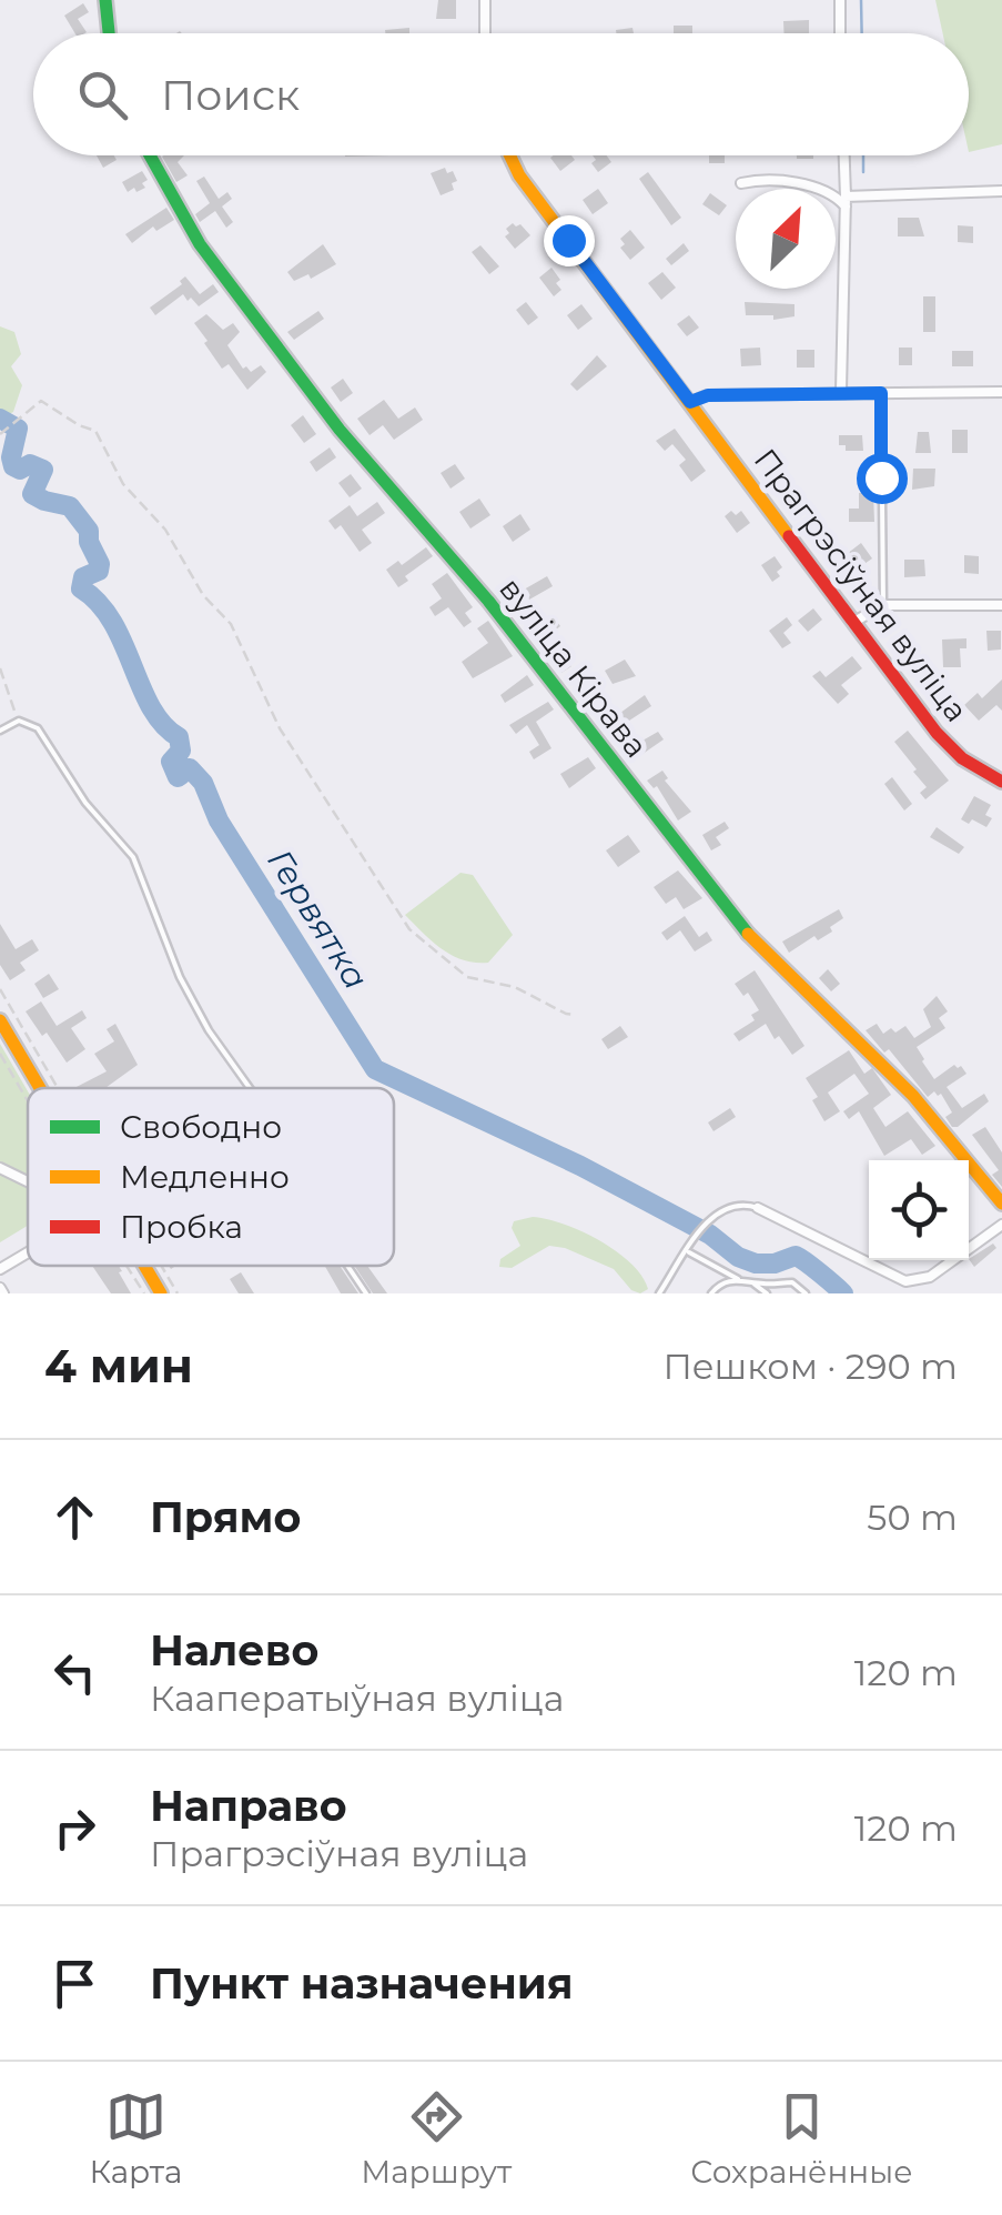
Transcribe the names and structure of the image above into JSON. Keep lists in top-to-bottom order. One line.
{"streets":{"street":["Прагрэсіўная вуліца","вуліца Кірава"]},"water":["Гервятка"],"legend":["Свободно","Медленно","Пробка"],"north":"top right","page":{"search":"Поиск","heading":["4 мин","Пешком · 290 m"],"list":[["Прямо","50 m"],["Налево","Кааператыўная вуліца","120 m"],["Направо","Прагрэсіўная вуліца","120 m"],"Пункт назначения"],"nav":["Карта","Маршрут","Сохранённые"]}}
